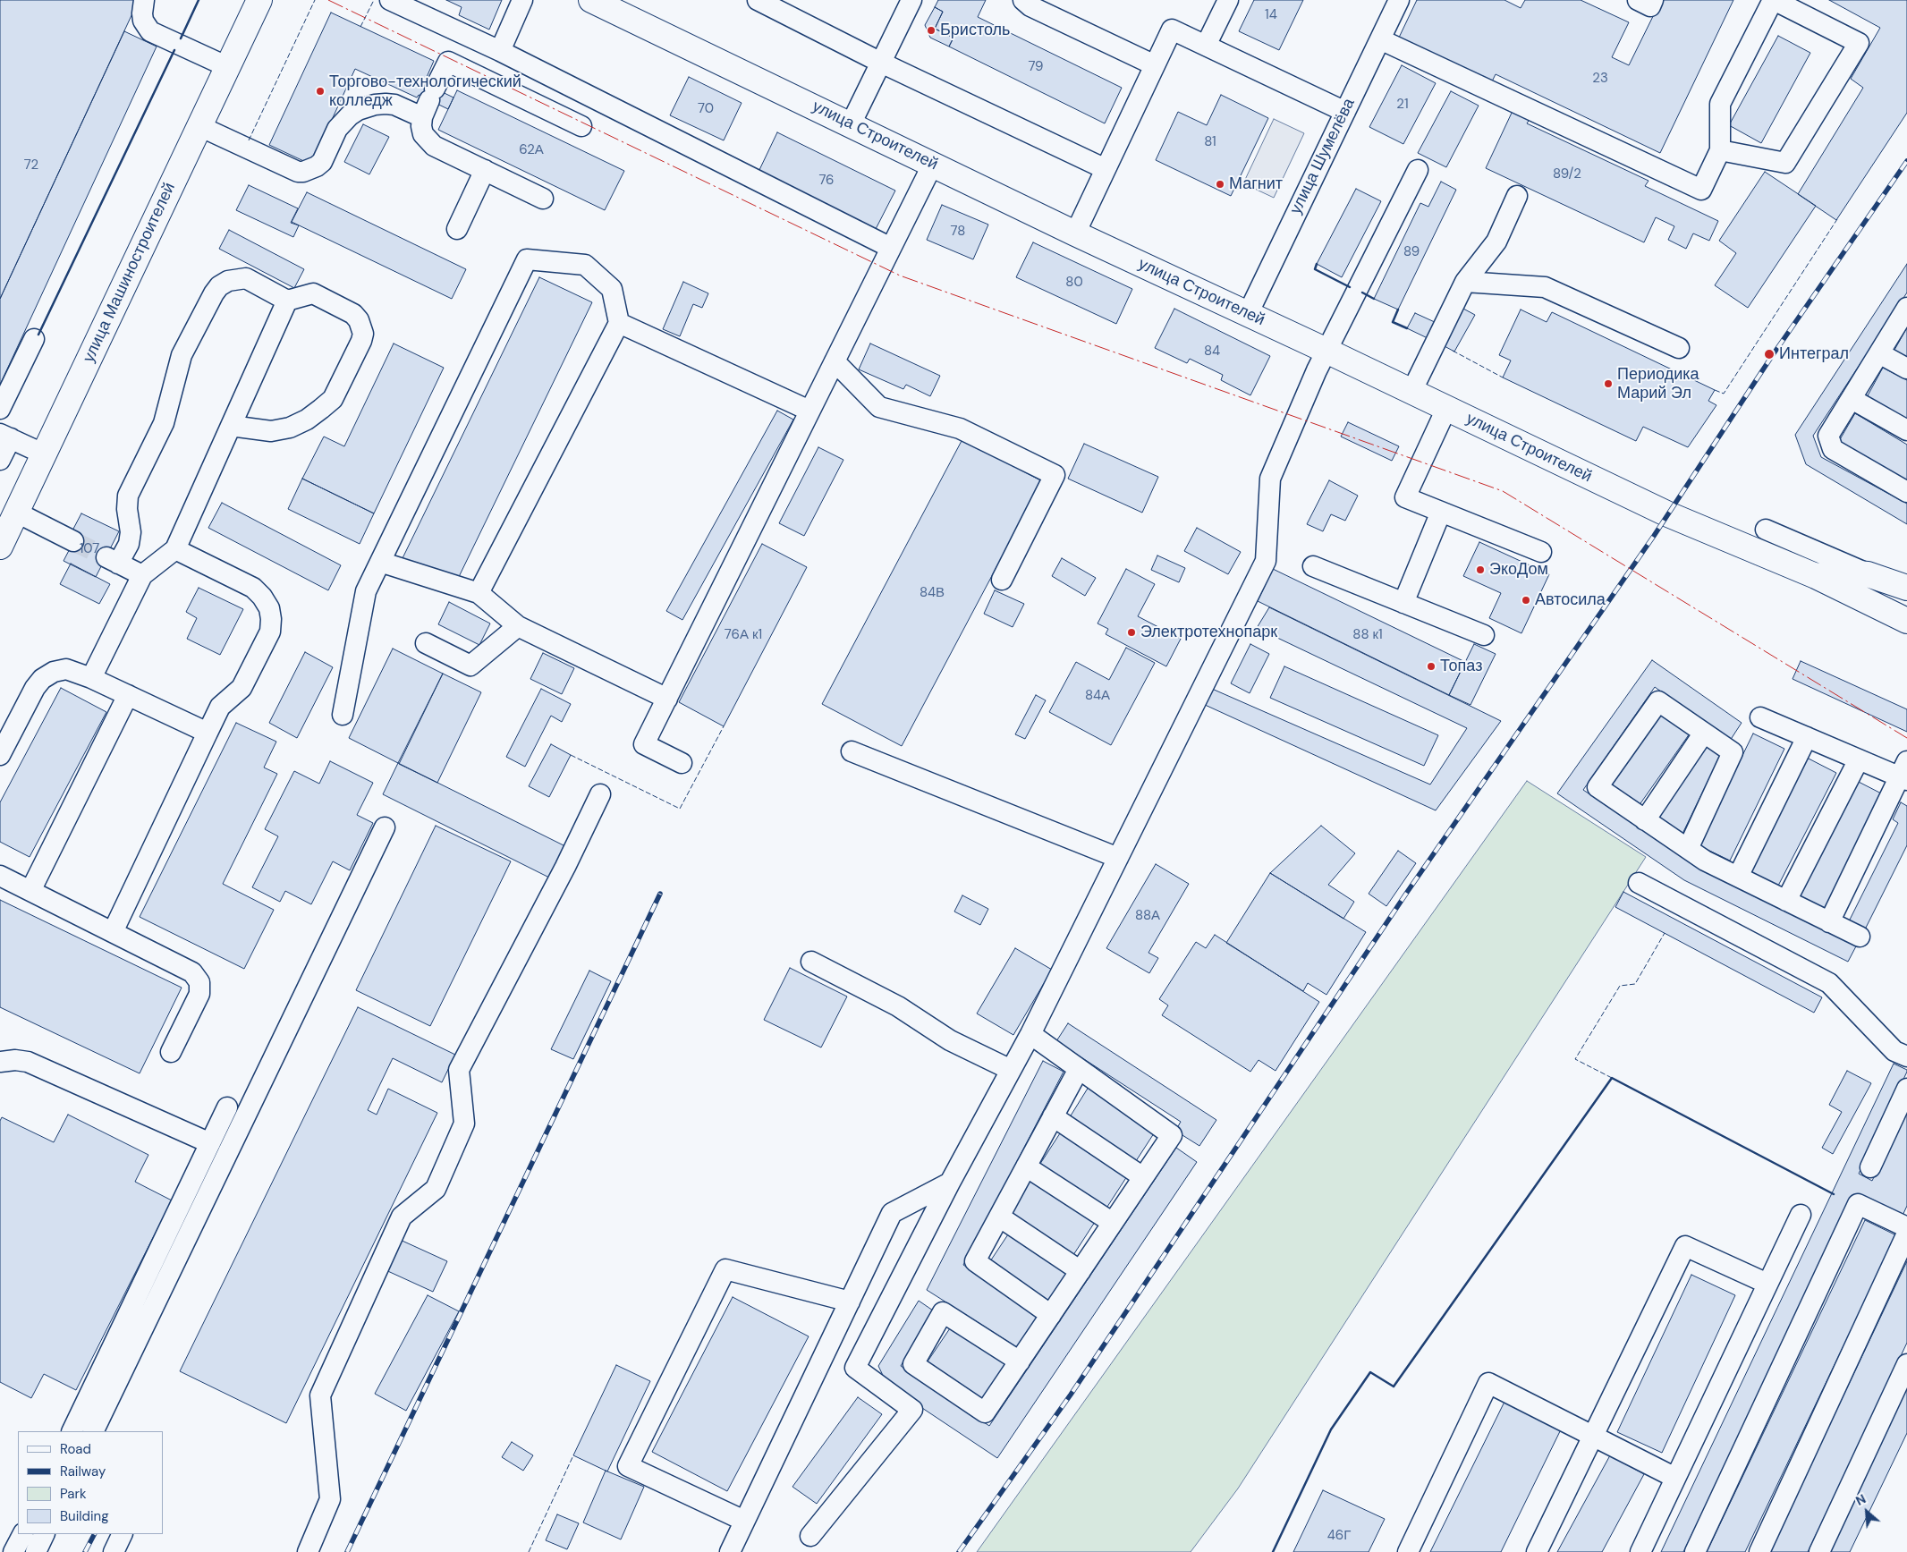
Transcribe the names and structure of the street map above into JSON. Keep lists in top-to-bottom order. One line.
{"streets":{"main road":["улица Строителей","улица Машиностроителей"],"street":["улица Шумелёва"]},"crossings":[["улица Строителей","улица Шумелёва"]],"places":["Бристоль","Торгово-технологический колледж","Магнит","Интеграл","Периодика Марий Эл","ЭкоДом","Автосила","Электротехнопарк","Топаз"],"house_numbers":["14","79","23","21","70","81","62А","72","89/2","76","78","89","80","84","107","84В","76А к1","88 к1","84А","88А","46Г"],"legend":["Road","Railway","Park","Building"],"north":"top left"}
